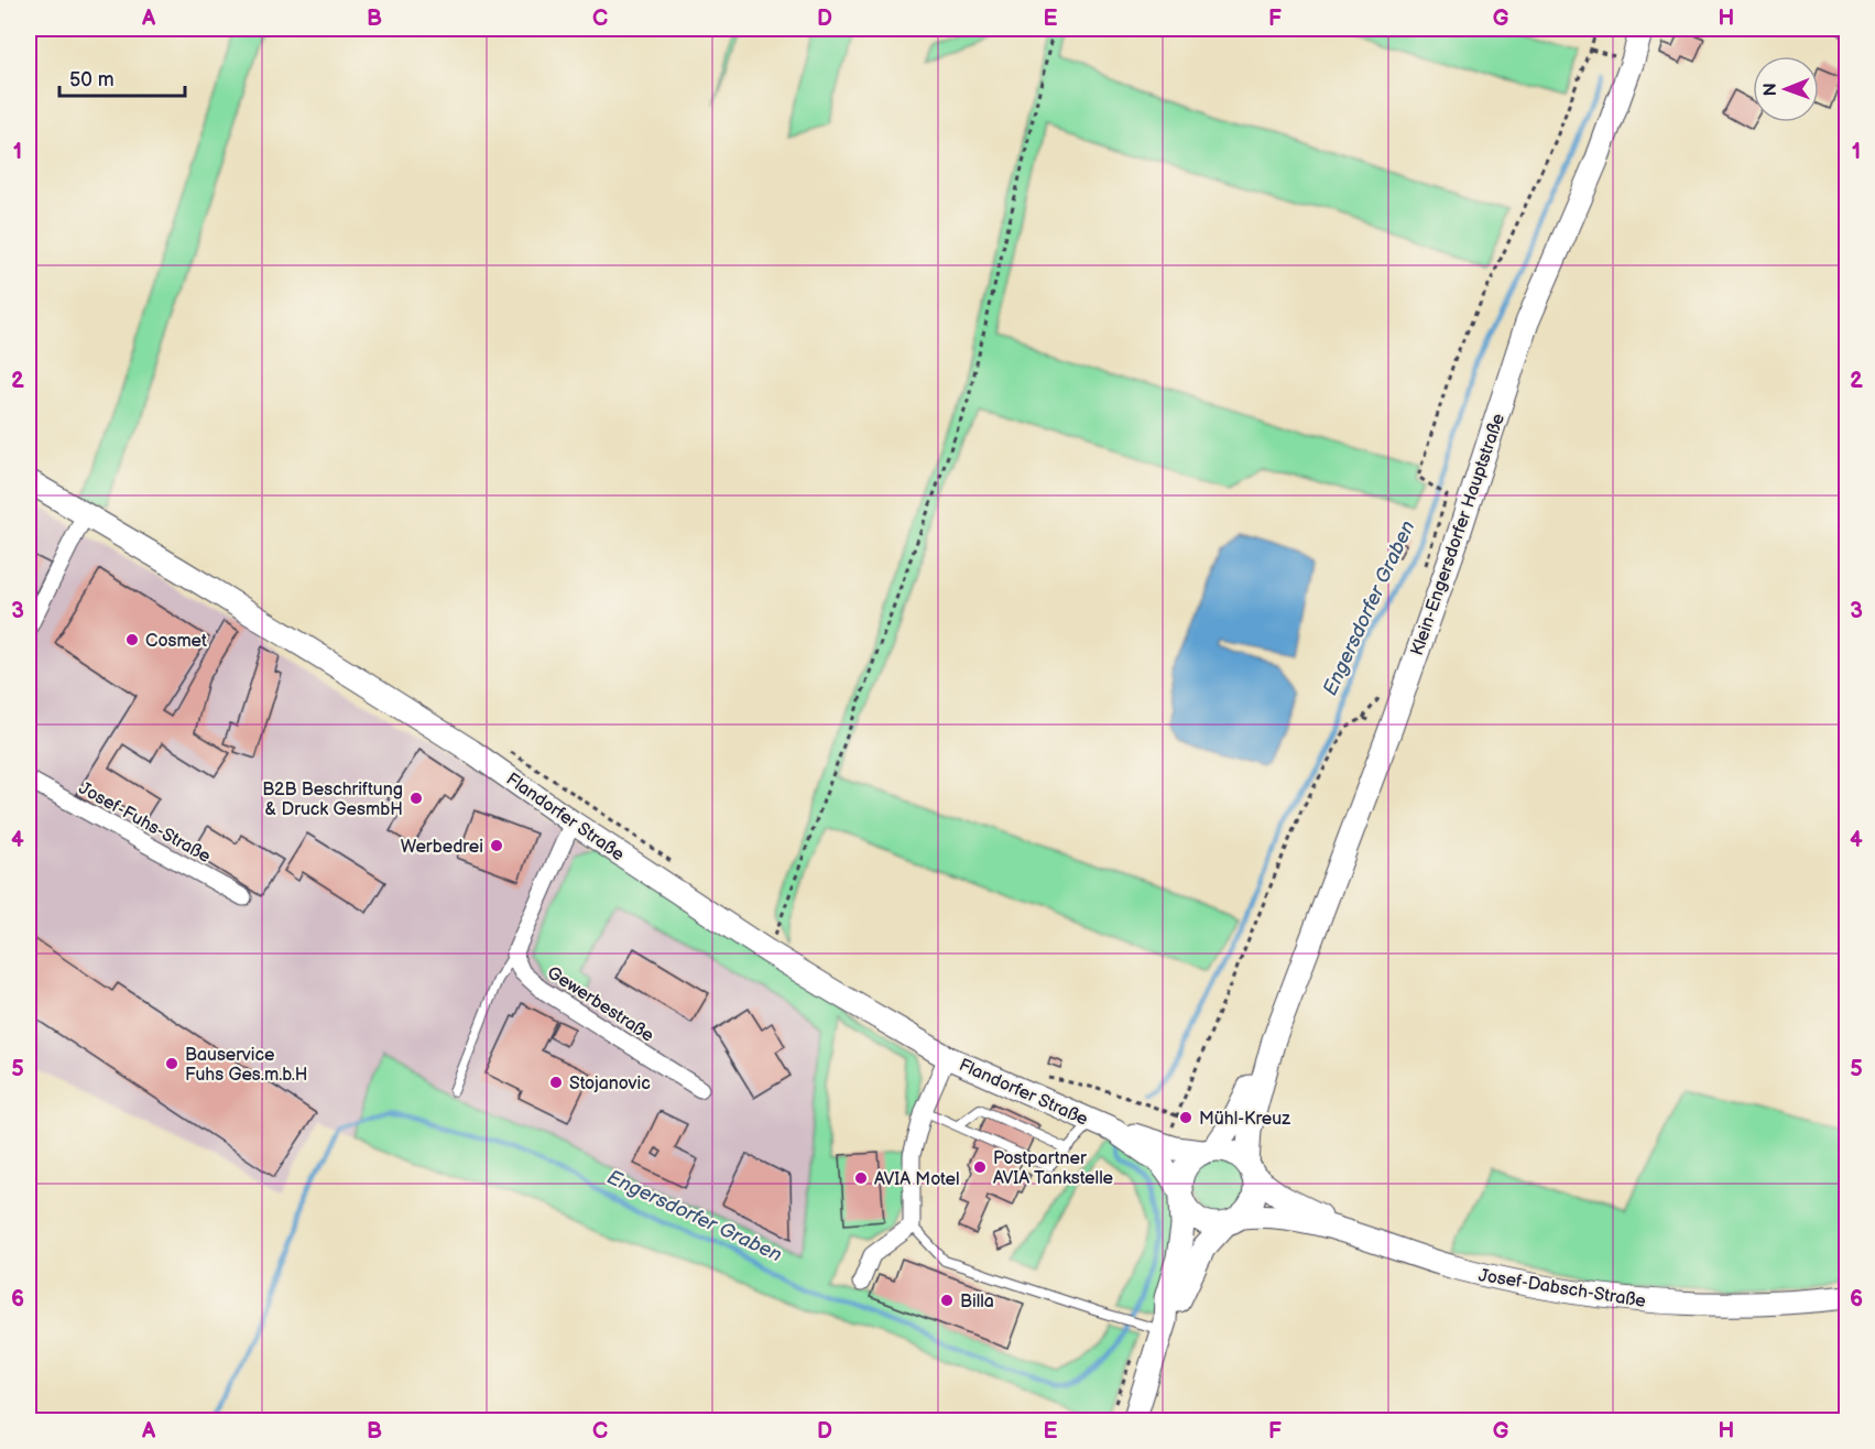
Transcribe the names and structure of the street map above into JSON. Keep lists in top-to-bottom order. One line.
{"streets":{"main road":["Klein-Engersdorfer Hauptstraße","Flandorfer Straße","Josef-Dabsch-Straße"],"street":["Josef-Fuhs-Straße","Gewerbestraße"]},"crossings":[["Flandorfer Straße","Josef-Dabsch-Straße"]],"water":["Engersdorfer Graben"],"places":["Cosmet","B2B Beschriftung & Druck GesmbH","Werbedrei","Bauservice Fuhs Ges.m.b.H","Stojanovic","Mühl-Kreuz","Postpartner AVIA Tankstelle","AVIA Motel","Billa"],"scale_bar":"50 m","north":"left","grid":{"columns":["A","B","C","D","E","F","G","H"],"rows":["1","2","3","4","5","6"]}}
